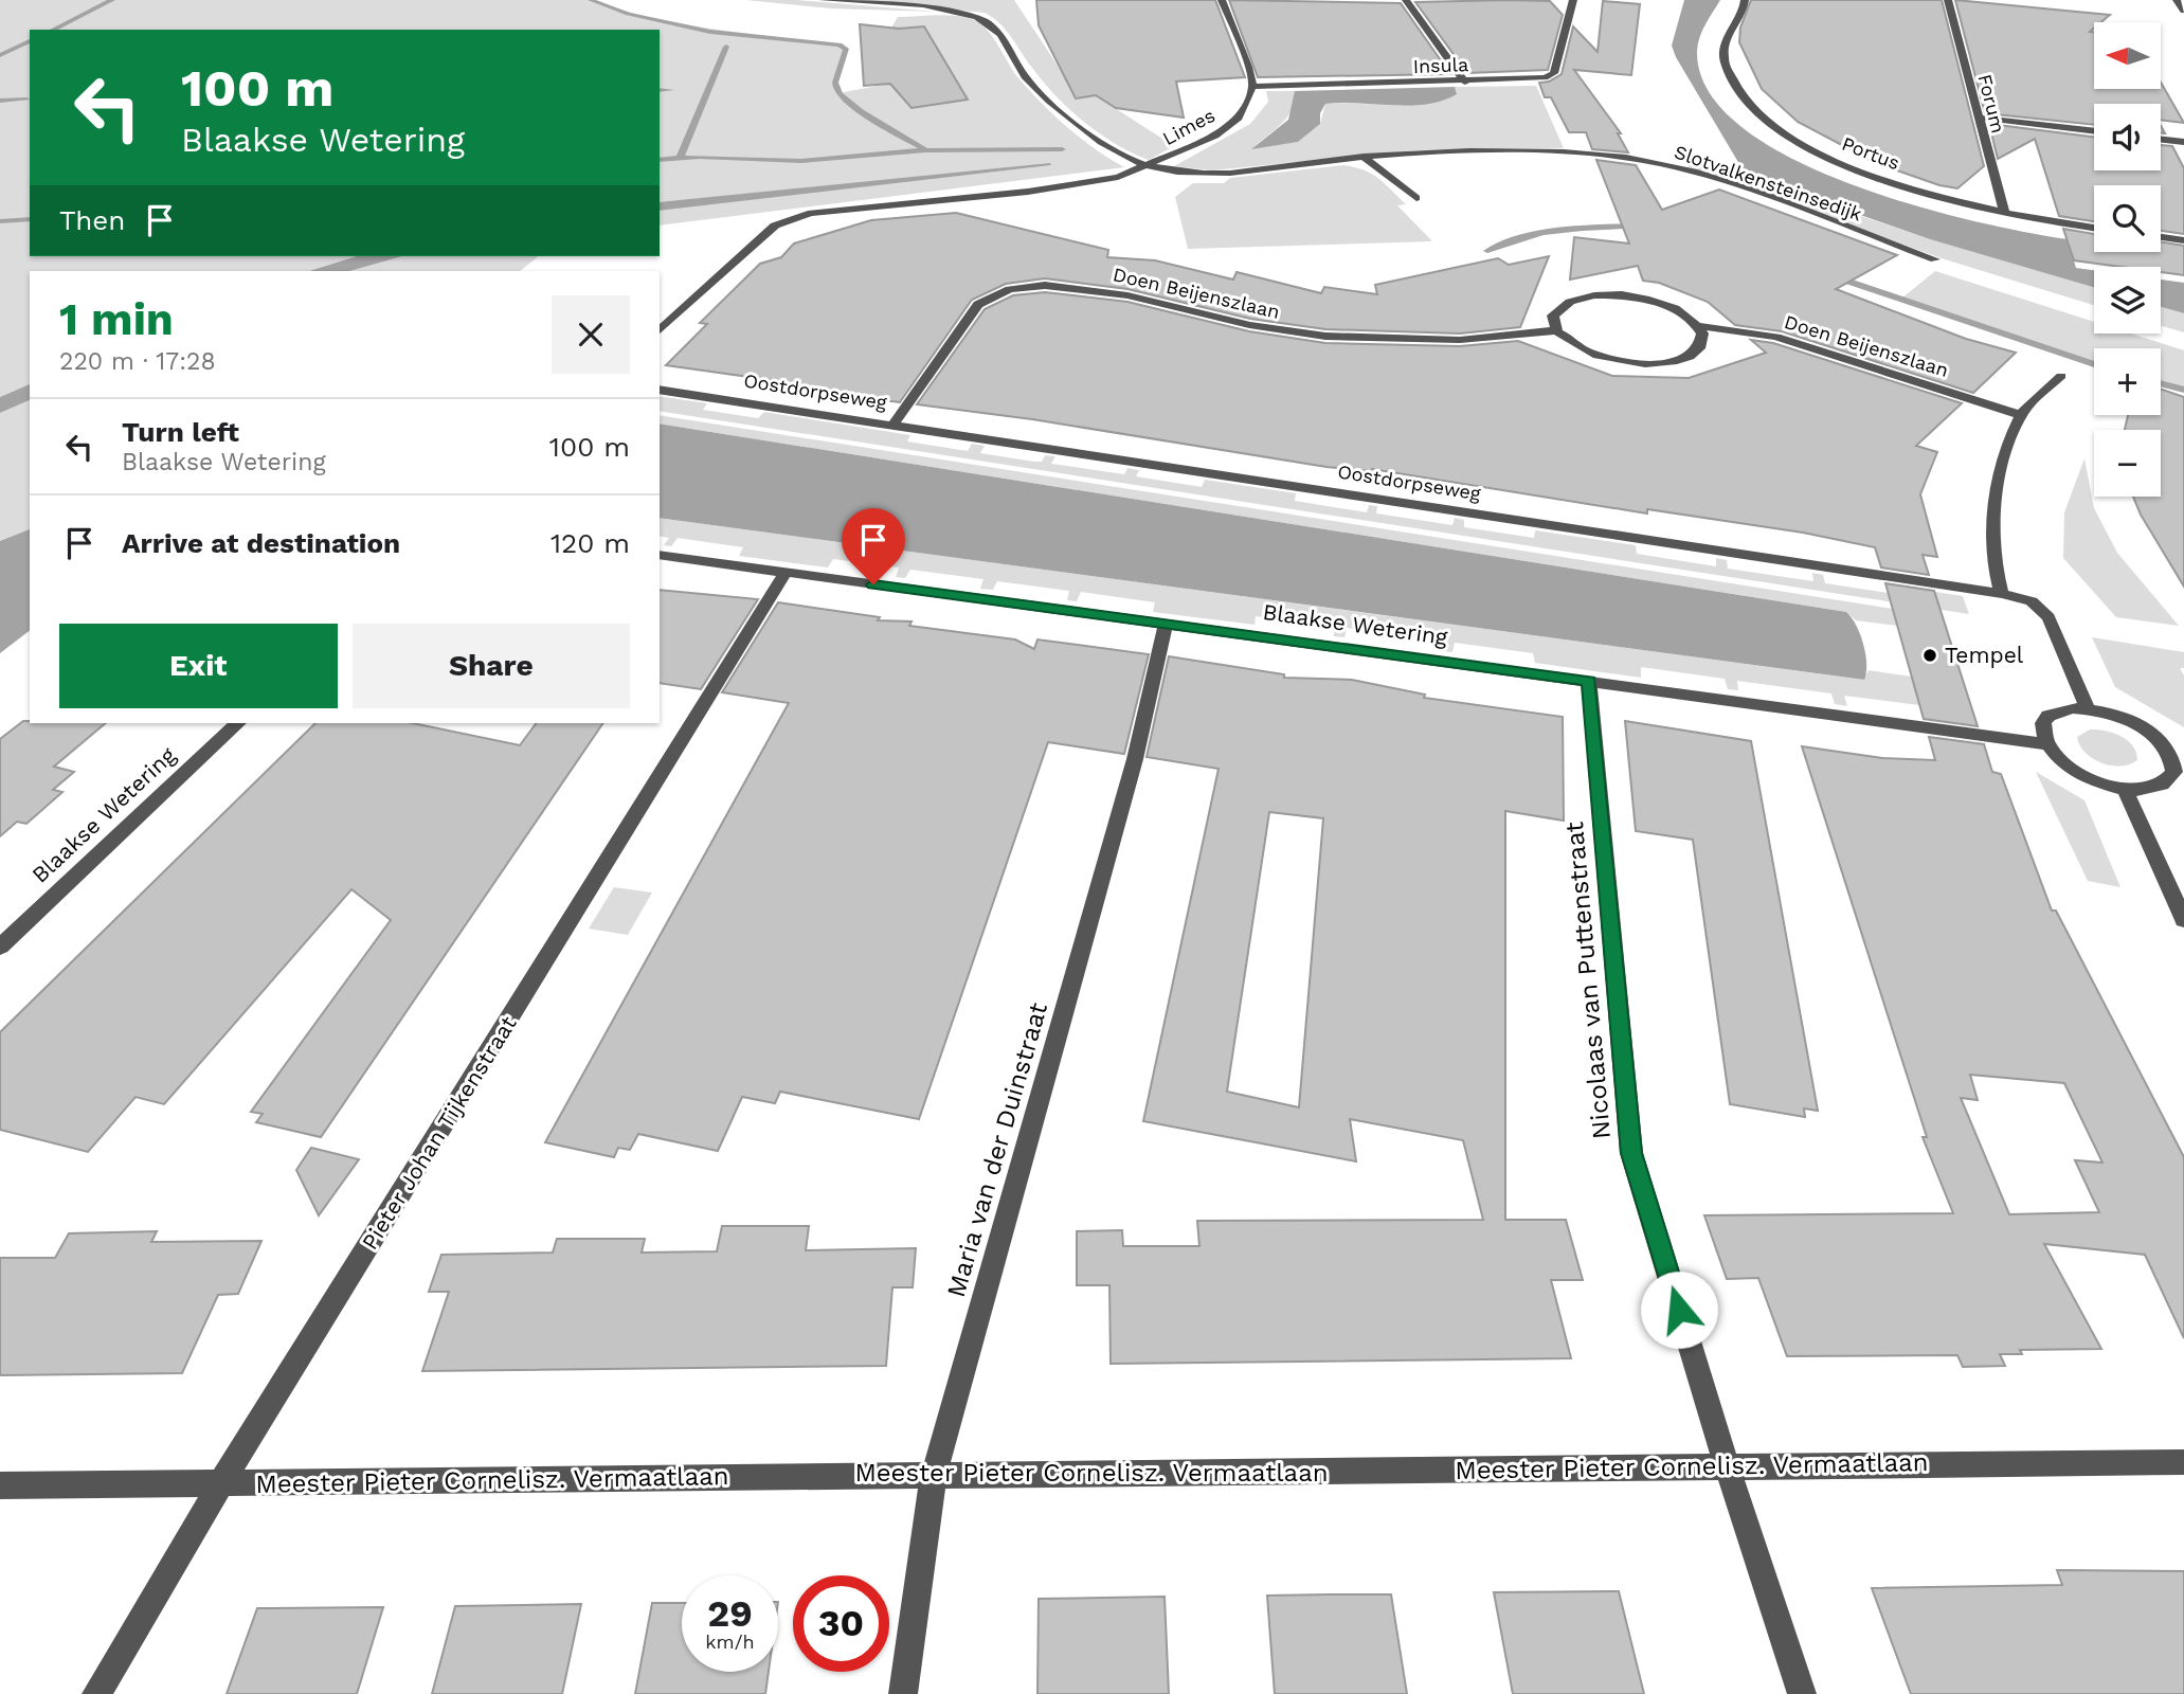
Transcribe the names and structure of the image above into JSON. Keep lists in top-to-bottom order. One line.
{"streets":{"street":["Insula","Forum","Limes","Portus","Slotvalkensteinsedijk","Doen Beijenszlaan","Oostdorpseweg","Blaakse Wetering","Nicolaas van Puttenstraat","Pieter Johan Tijkenstraat","Maria van der Duinstraat","Meester Pieter Cornelisz. Vermaatlaan"]},"crossings":[["Insula","Limes"],["Forum","Portus"],["Limes","Slotvalkensteinsedijk"],["Doen Beijenszlaan","Oostdorpseweg"],["Blaakse Wetering","Nicolaas van Puttenstraat"],["Blaakse Wetering","Pieter Johan Tijkenstraat"],["Blaakse Wetering","Maria van der Duinstraat"],["Nicolaas van Puttenstraat","Meester Pieter Cornelisz. Vermaatlaan"],["Pieter Johan Tijkenstraat","Meester Pieter Cornelisz. Vermaatlaan"],["Maria van der Duinstraat","Meester Pieter Cornelisz. Vermaatlaan"]],"places":["Tempel"],"north":"left","page":{"map_buttons":["+","−"],"turn":["100 m","Blaakse Wetering"],"then":"Then","heading":["1 min","220 m · 17:28"],"list":[{"name":"Turn left","note":"Blaakse Wetering","value":"100 m"},{"name":"Arrive at destination","value":"120 m"}],"buttons":["Exit","Share"],"speed":"29 km/h","limit":"30"}}
